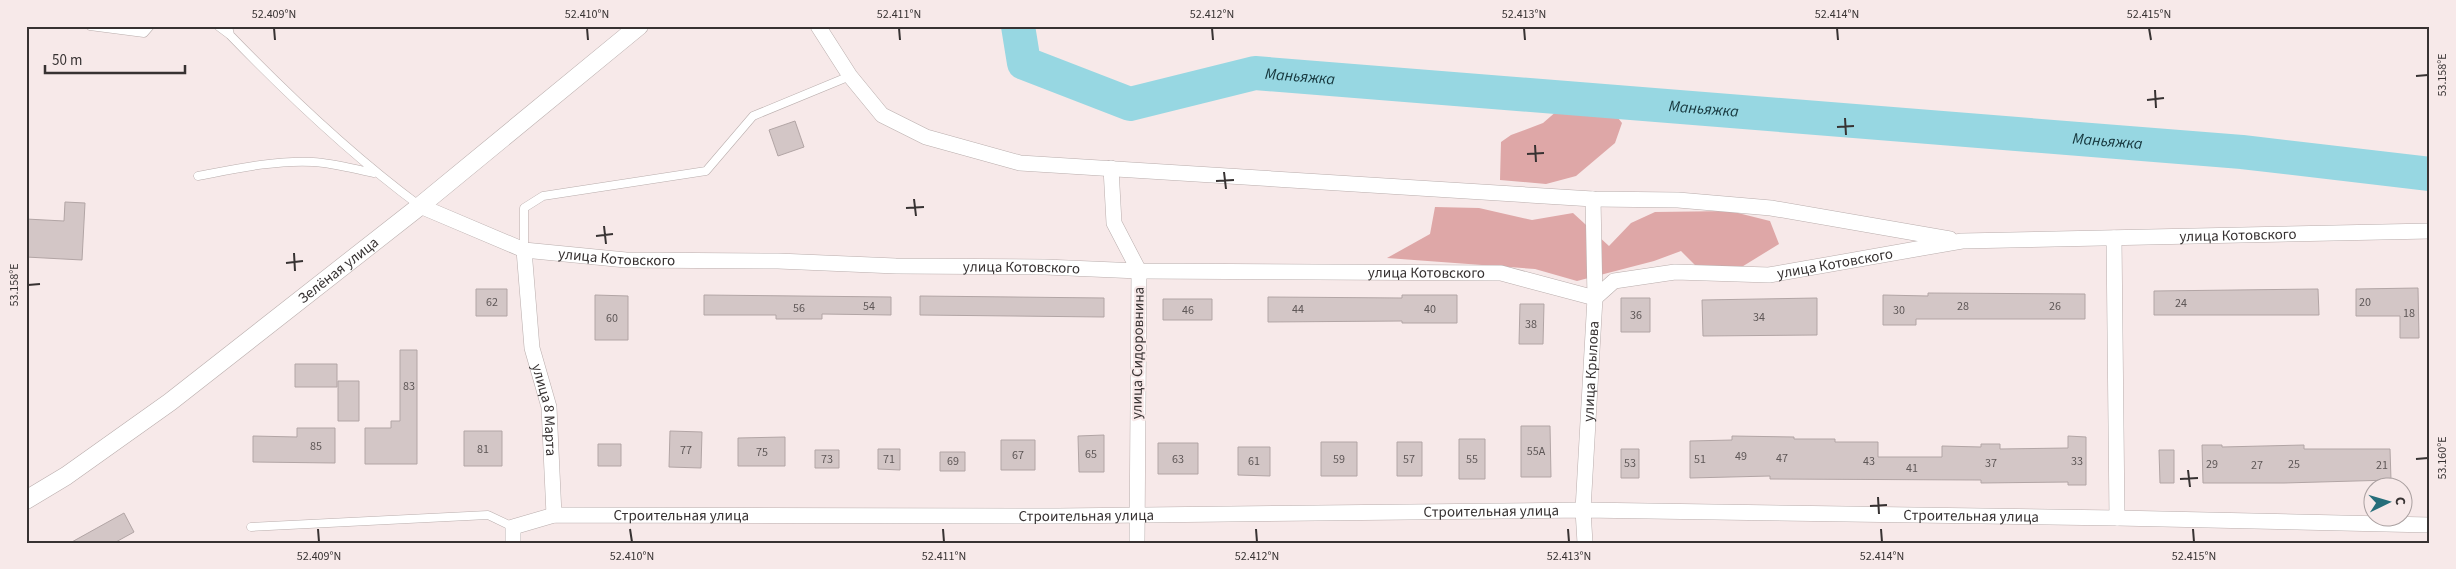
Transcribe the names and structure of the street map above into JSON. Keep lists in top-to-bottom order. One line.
{"streets":{"street":["улица Котовского","Зелёная улица","улица Сидоровнина","улица Крылова","улица 8 Марта","Строительная улица"]},"crossings":[["улица Котовского","Зелёная улица"],["улица Котовского","улица Сидоровнина"],["улица Котовского","улица Крылова"],["улица Котовского","улица 8 Марта"],["улица Сидоровнина","Строительная улица"],["улица Крылова","Строительная улица"],["улица 8 Марта","Строительная улица"]],"water":["Маньяжка"],"house_numbers":["62","20","24","54","28","26","56","44","40","46","30","18","36","34","60","38","83","85","81","77","55А","75","65","67","49","47","73","71","63","59","57","55","51","69","61","43","33","53","37","29","25","27","21","41"],"scale_bar":"50 m","north":"right","coordinates":["52.409°N","52.410°N","52.411°N","52.412°N","52.413°N","52.414°N","52.415°N","53.158°E","53.160°E"]}
